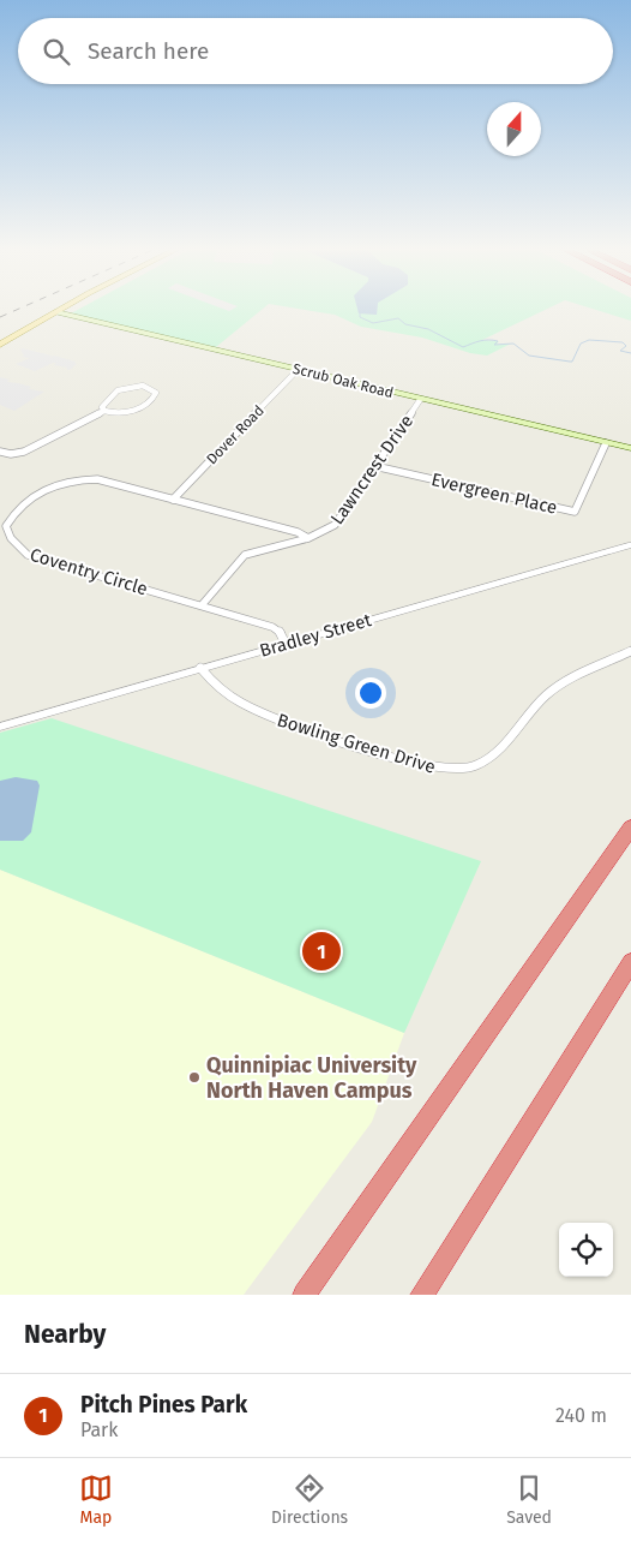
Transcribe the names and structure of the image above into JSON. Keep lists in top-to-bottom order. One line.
{"streets":{"main road":["Scrub Oak Road"],"street":["Dover Road","Lawncrest Drive","Evergreen Place","Coventry Circle","Bradley Street","Bowling Green Drive"]},"crossings":[["Scrub Oak Road","Dover Road"],["Scrub Oak Road","Lawncrest Drive"],["Scrub Oak Road","Evergreen Place"],["Dover Road","Coventry Circle"],["Lawncrest Drive","Evergreen Place"],["Lawncrest Drive","Coventry Circle"],["Coventry Circle","Bradley Street"],["Bradley Street","Bowling Green Drive"]],"places":["Quinnipiac University North Haven Campus"],"north":"top","page":{"search":"Search here","pins":"1","heading":"Nearby","list":[{"mark":"1","name":"Pitch Pines Park","note":"Park","value":"240 m"}],"nav":["Map","Directions","Saved"]}}
